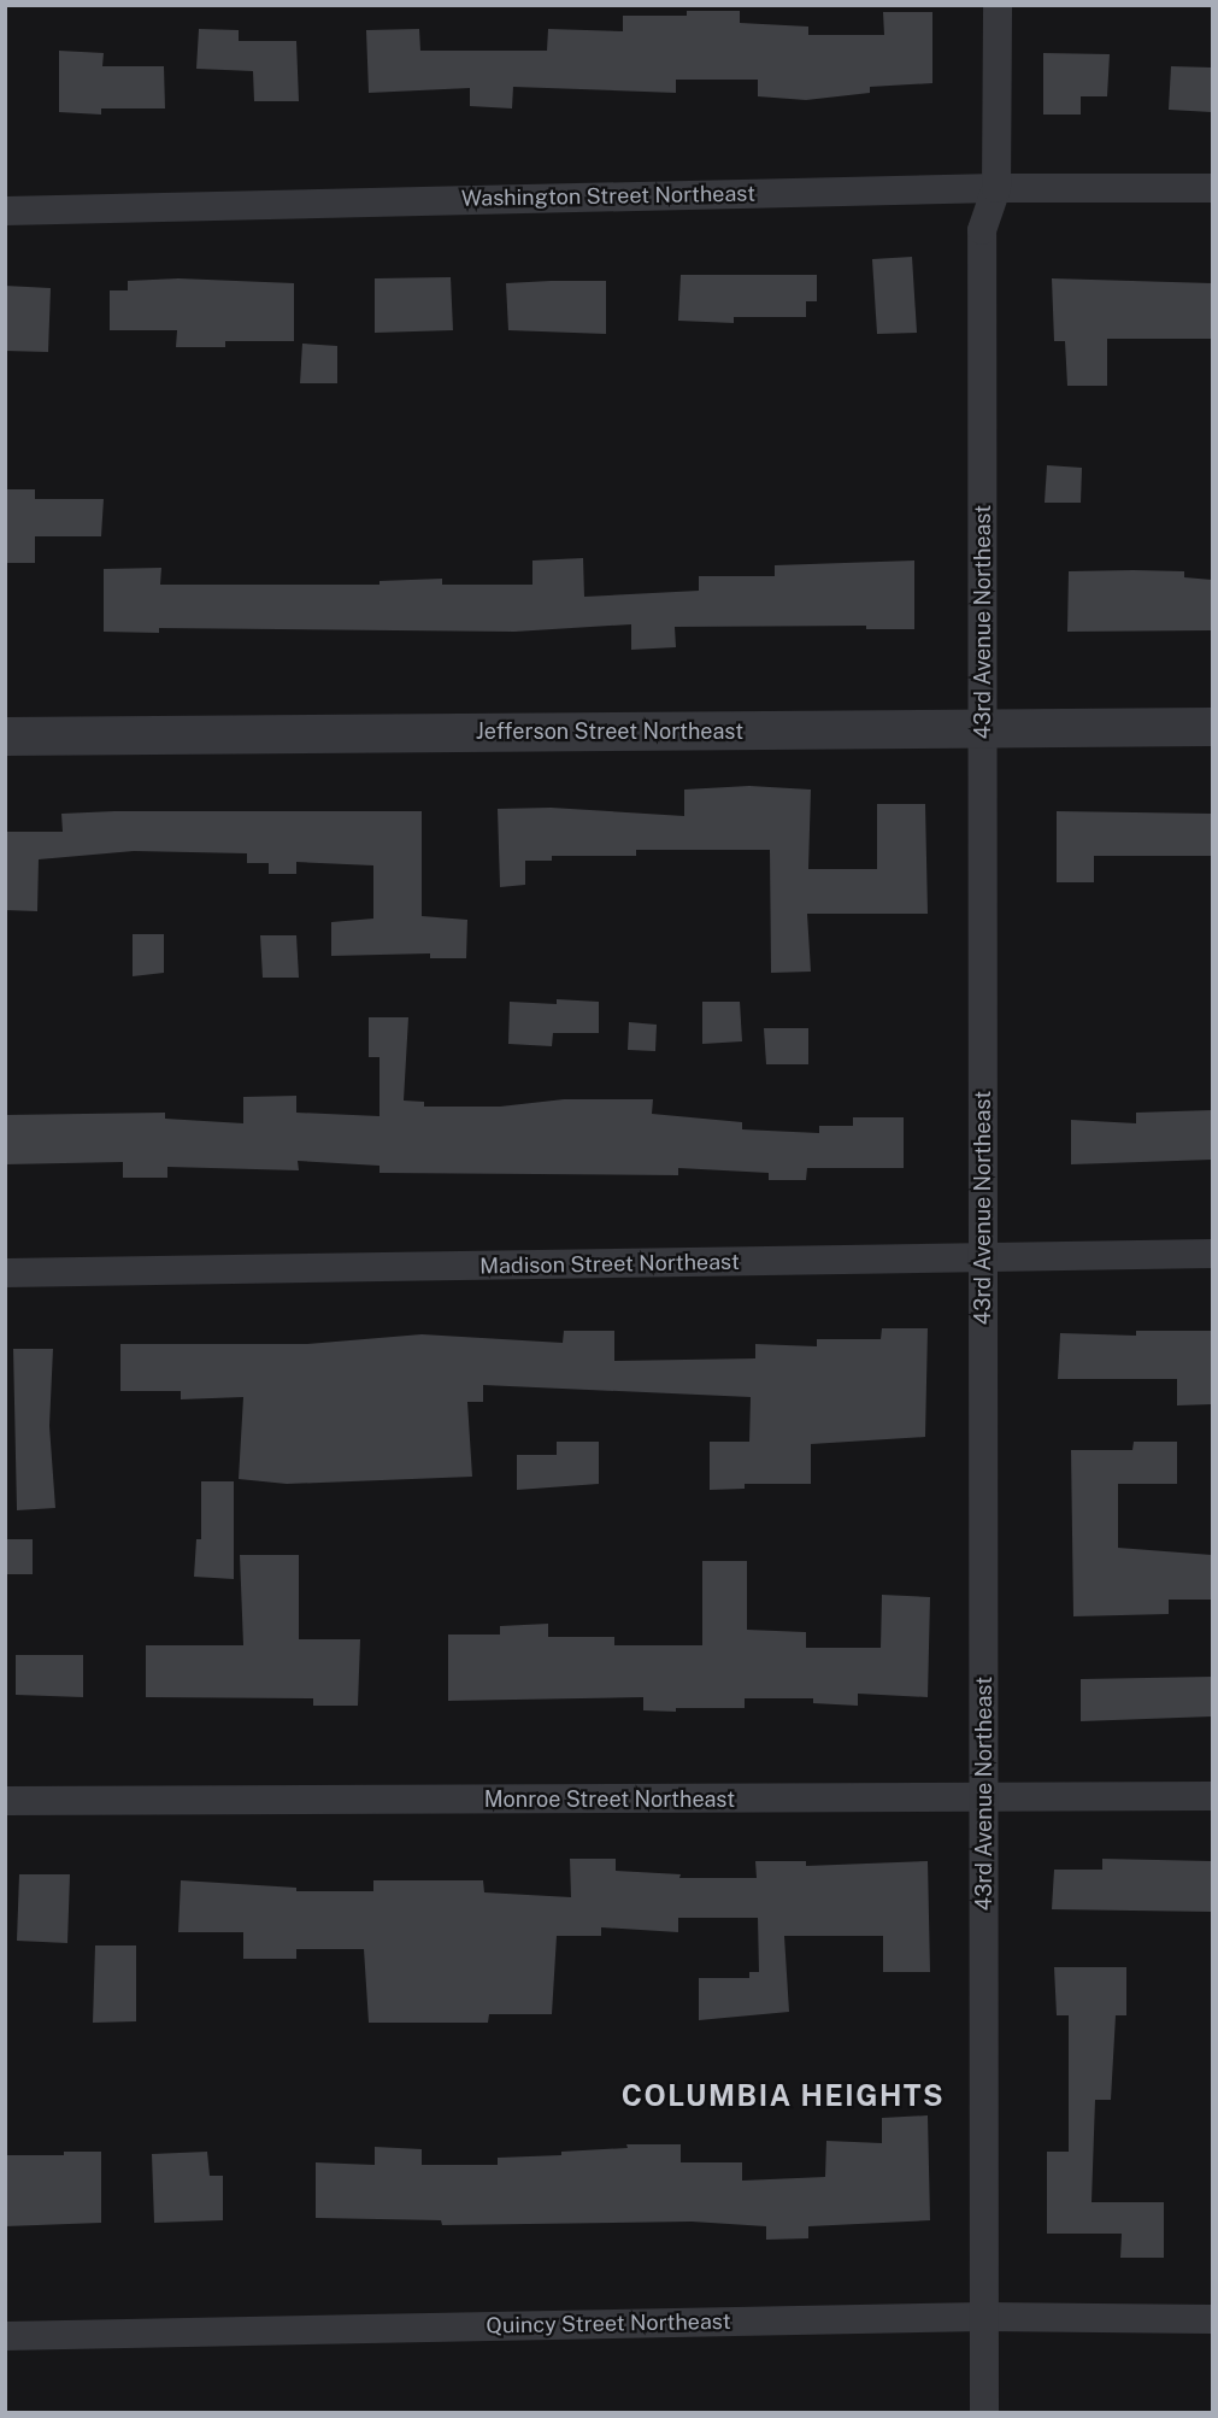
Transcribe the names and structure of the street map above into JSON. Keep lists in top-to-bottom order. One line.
{"streets":{"street":["Washington Street Northeast","43rd Avenue Northeast","Jefferson Street Northeast","Madison Street Northeast","Monroe Street Northeast","Quincy Street Northeast"]},"crossings":[["Washington Street Northeast","43rd Avenue Northeast"],["43rd Avenue Northeast","Jefferson Street Northeast"],["43rd Avenue Northeast","Madison Street Northeast"],["43rd Avenue Northeast","Monroe Street Northeast"],["43rd Avenue Northeast","Quincy Street Northeast"]],"districts":["COLUMBIA HEIGHTS"]}
